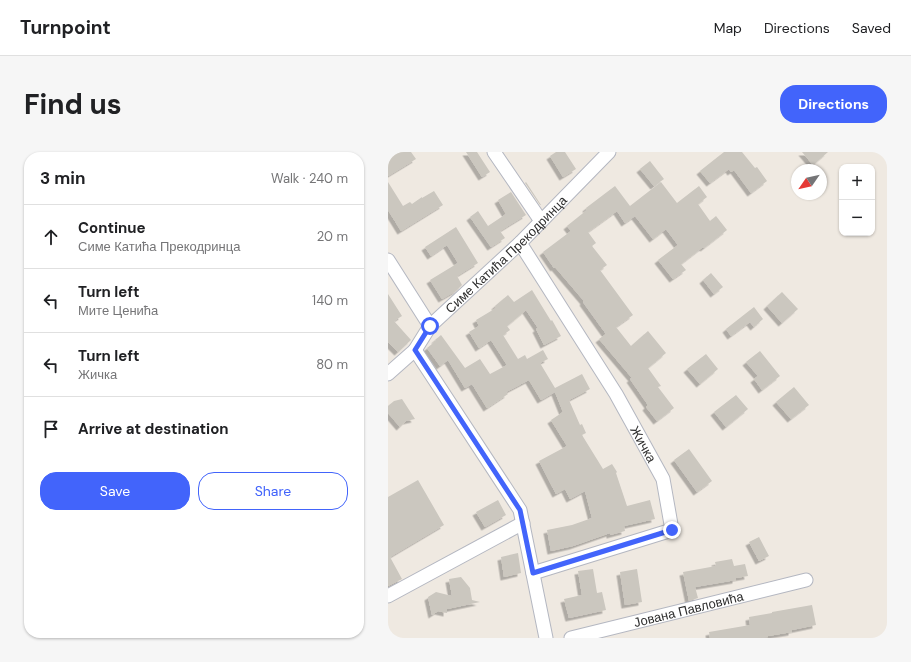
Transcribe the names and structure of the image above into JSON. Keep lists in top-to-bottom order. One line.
{"streets":{"street":["Симе Катића Прекодринца","Жичка","Јована Павловића"]},"crossings":[["Симе Катића Прекодринца","Жичка"]],"north":"bottom left","page":{"header":"Turnpoint","nav":["Map","Directions","Saved"],"buttons":["Directions",["Save","Share"]],"title":"Find us","heading":["3 min","Walk · 240 m"],"map_buttons":["+","−"],"list":[["Continue","Симе Катића Прекодринца","20 m"],["Turn left","Мите Ценића","140 m"],["Turn left","Жичка","80 m"],"Arrive at destination"]}}
